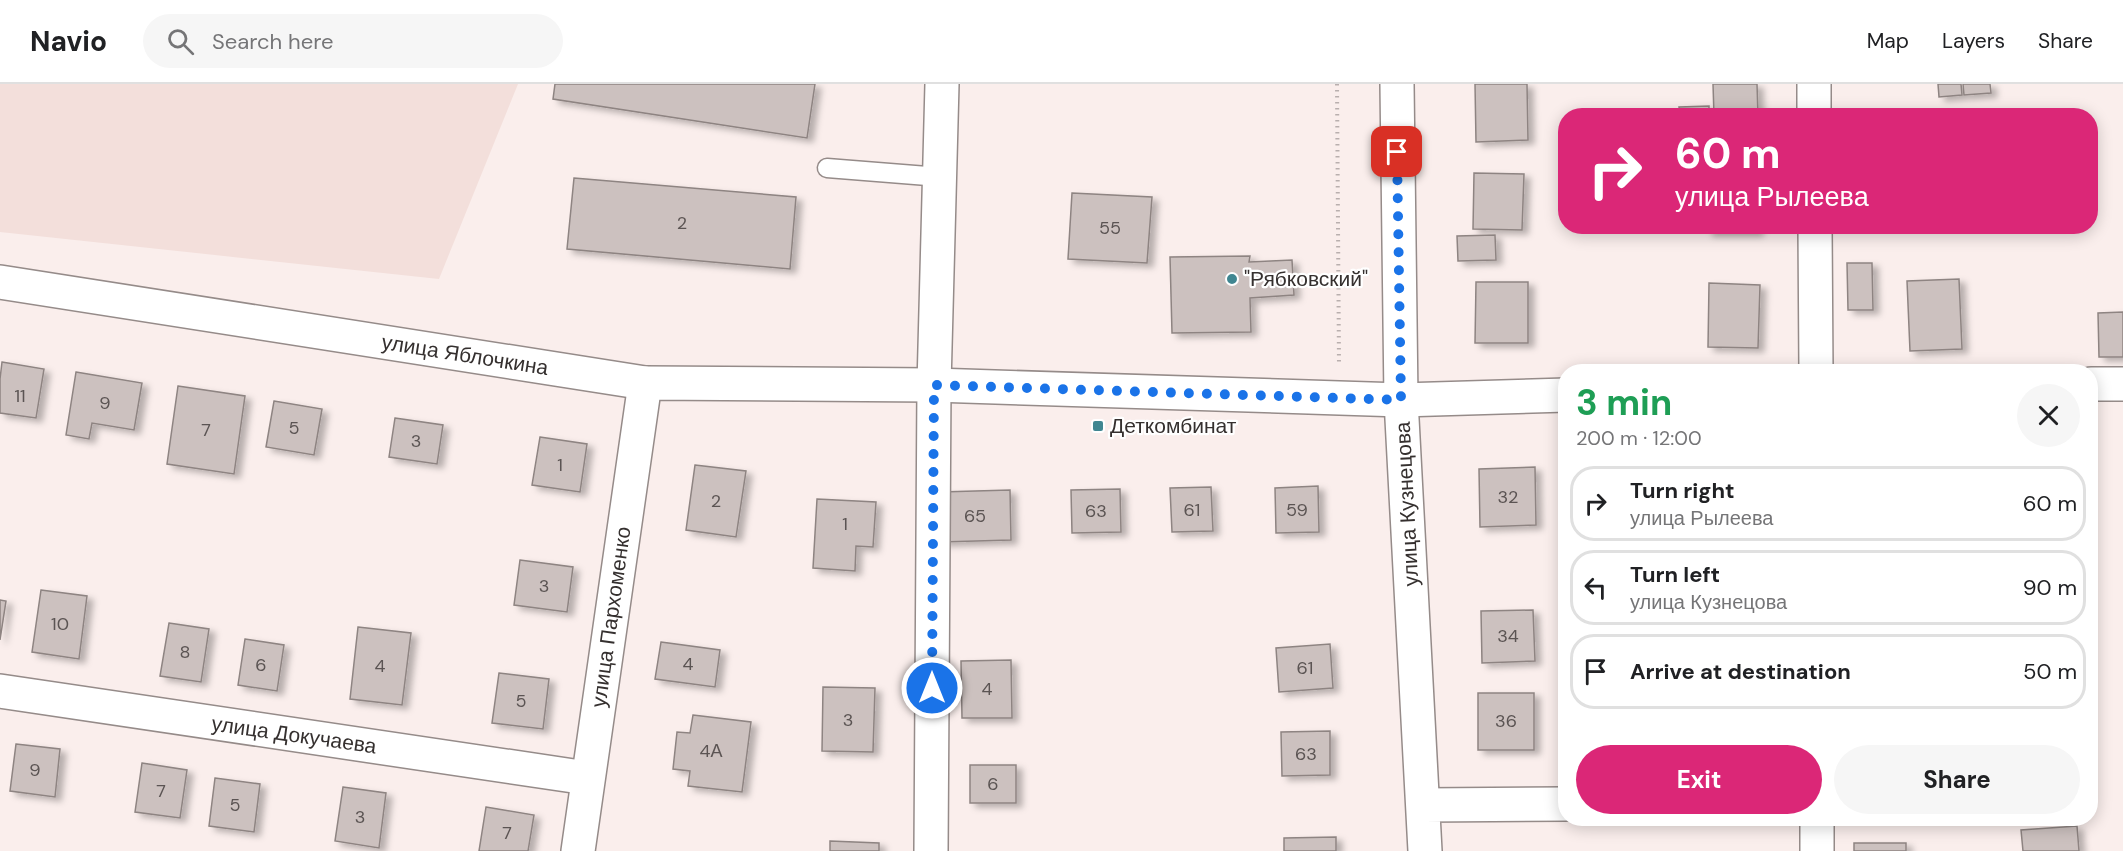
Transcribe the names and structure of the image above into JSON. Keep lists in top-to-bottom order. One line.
{"streets":{"street":["улица Яблочкина","улица Кузнецова","улица Пархоменко","улица Докучаева"]},"crossings":[["улица Яблочкина","улица Кузнецова"],["улица Яблочкина","улица Пархоменко"],["улица Пархоменко","улица Докучаева"]],"places":{"other":["\"Рябковский\""],"transit":["Деткомбинат"]},"house_numbers":["2","55","11","9","5","7","3","1","32","2","61","59","63","65","1","3","10","34","8","4","6","4","61","4","5","3","36","4А","63","9","6","7","5","3","7"],"page":{"header":"Navio","search":"Search here","nav":["Map","Layers","Share"],"turn":["60 m","улица Рылеева"],"heading":["3 min","200 m · 12:00"],"list":[{"name":"Turn right","note":"улица Рылеева","value":"60 m"},{"name":"Turn left","note":"улица Кузнецова","value":"90 m"},{"name":"Arrive at destination","value":"50 m"}],"buttons":["Exit","Share"]}}
